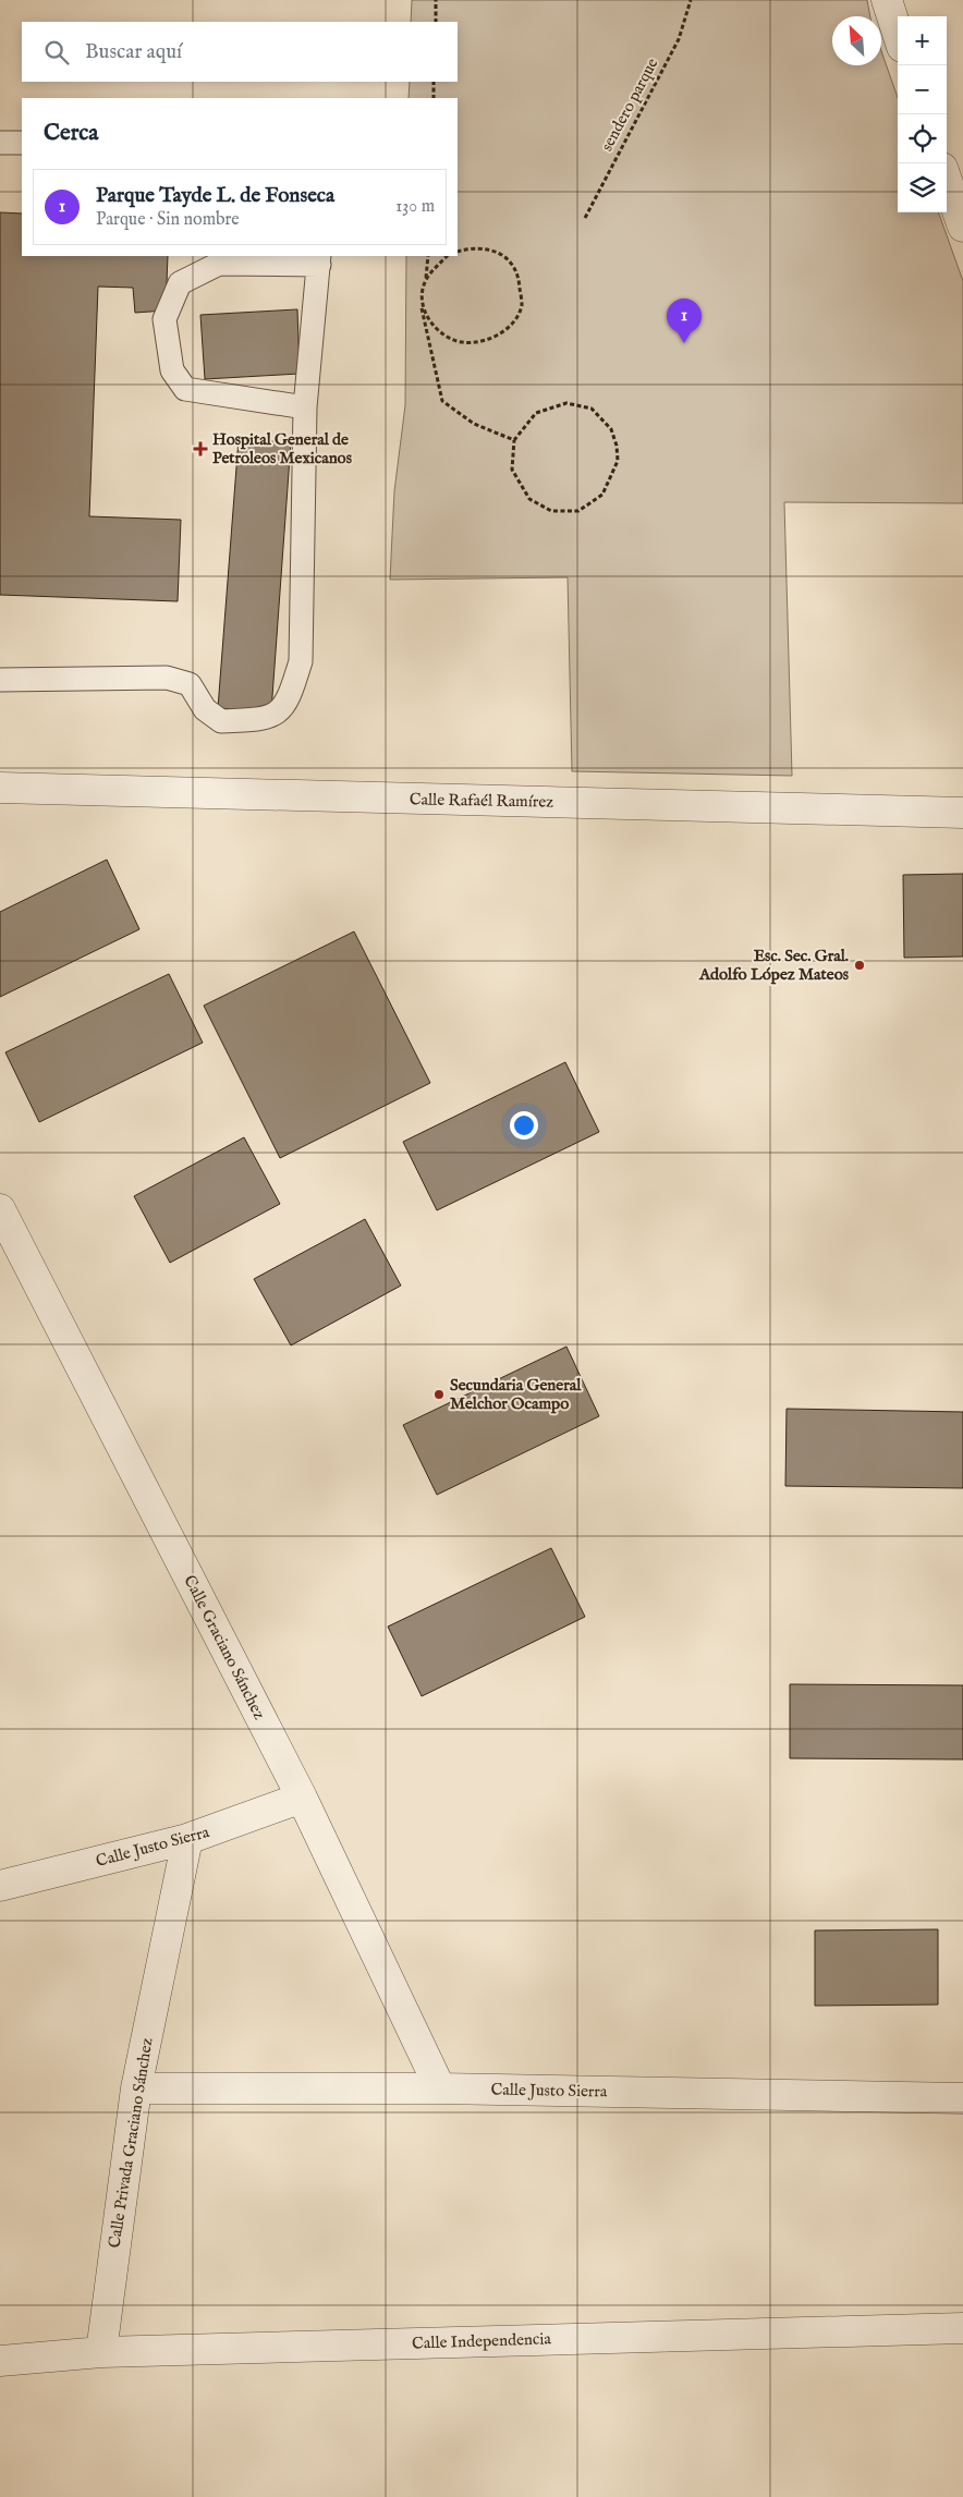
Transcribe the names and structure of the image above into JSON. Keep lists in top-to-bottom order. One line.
{"streets":{"street":["Calle Rafaél Ramírez","Calle Graciano Sánchez","Calle Justo Sierra","Calle Privada Graciano Sánchez","Calle Independencia"],"path":["sendero parque"]},"crossings":[["Calle Graciano Sánchez","Calle Justo Sierra"],["Calle Justo Sierra","Calle Privada Graciano Sánchez"],["Calle Privada Graciano Sánchez","Calle Independencia"]],"places":{"health":["Hospital General de Petroleos Mexicanos"],"other":["Esc. Sec. Gral. Adolfo López Mateos","Secundaria General Melchor Ocampo"]},"north":"top left","page":{"map_buttons":["+","−"],"search":"Buscar aquí","heading":"Cerca","list":[{"mark":"1","name":"Parque Tayde L. de Fonseca","note":"Parque · Sin nombre","value":"130 m"}],"pins":"1"}}
